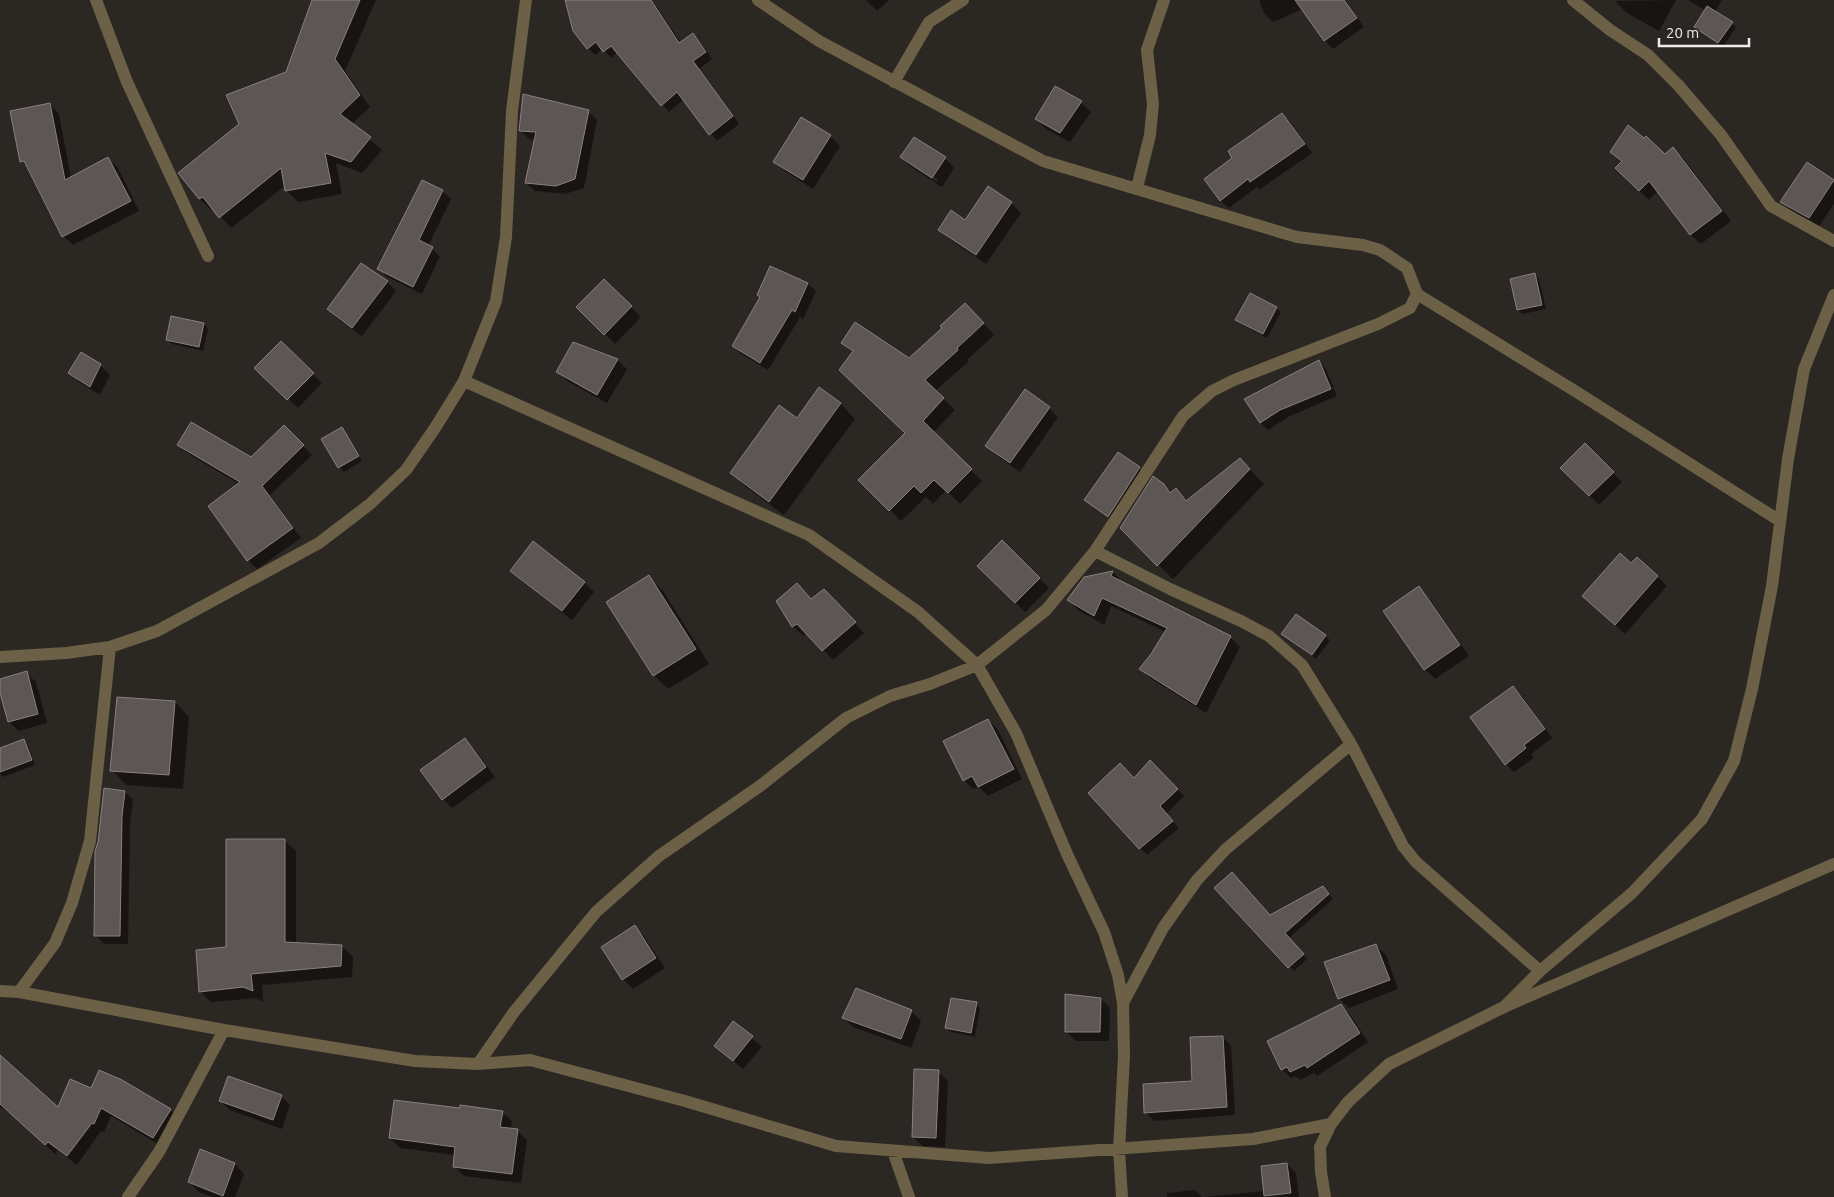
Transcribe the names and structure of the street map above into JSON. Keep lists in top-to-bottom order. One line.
{"scale_bar":"20 m"}
